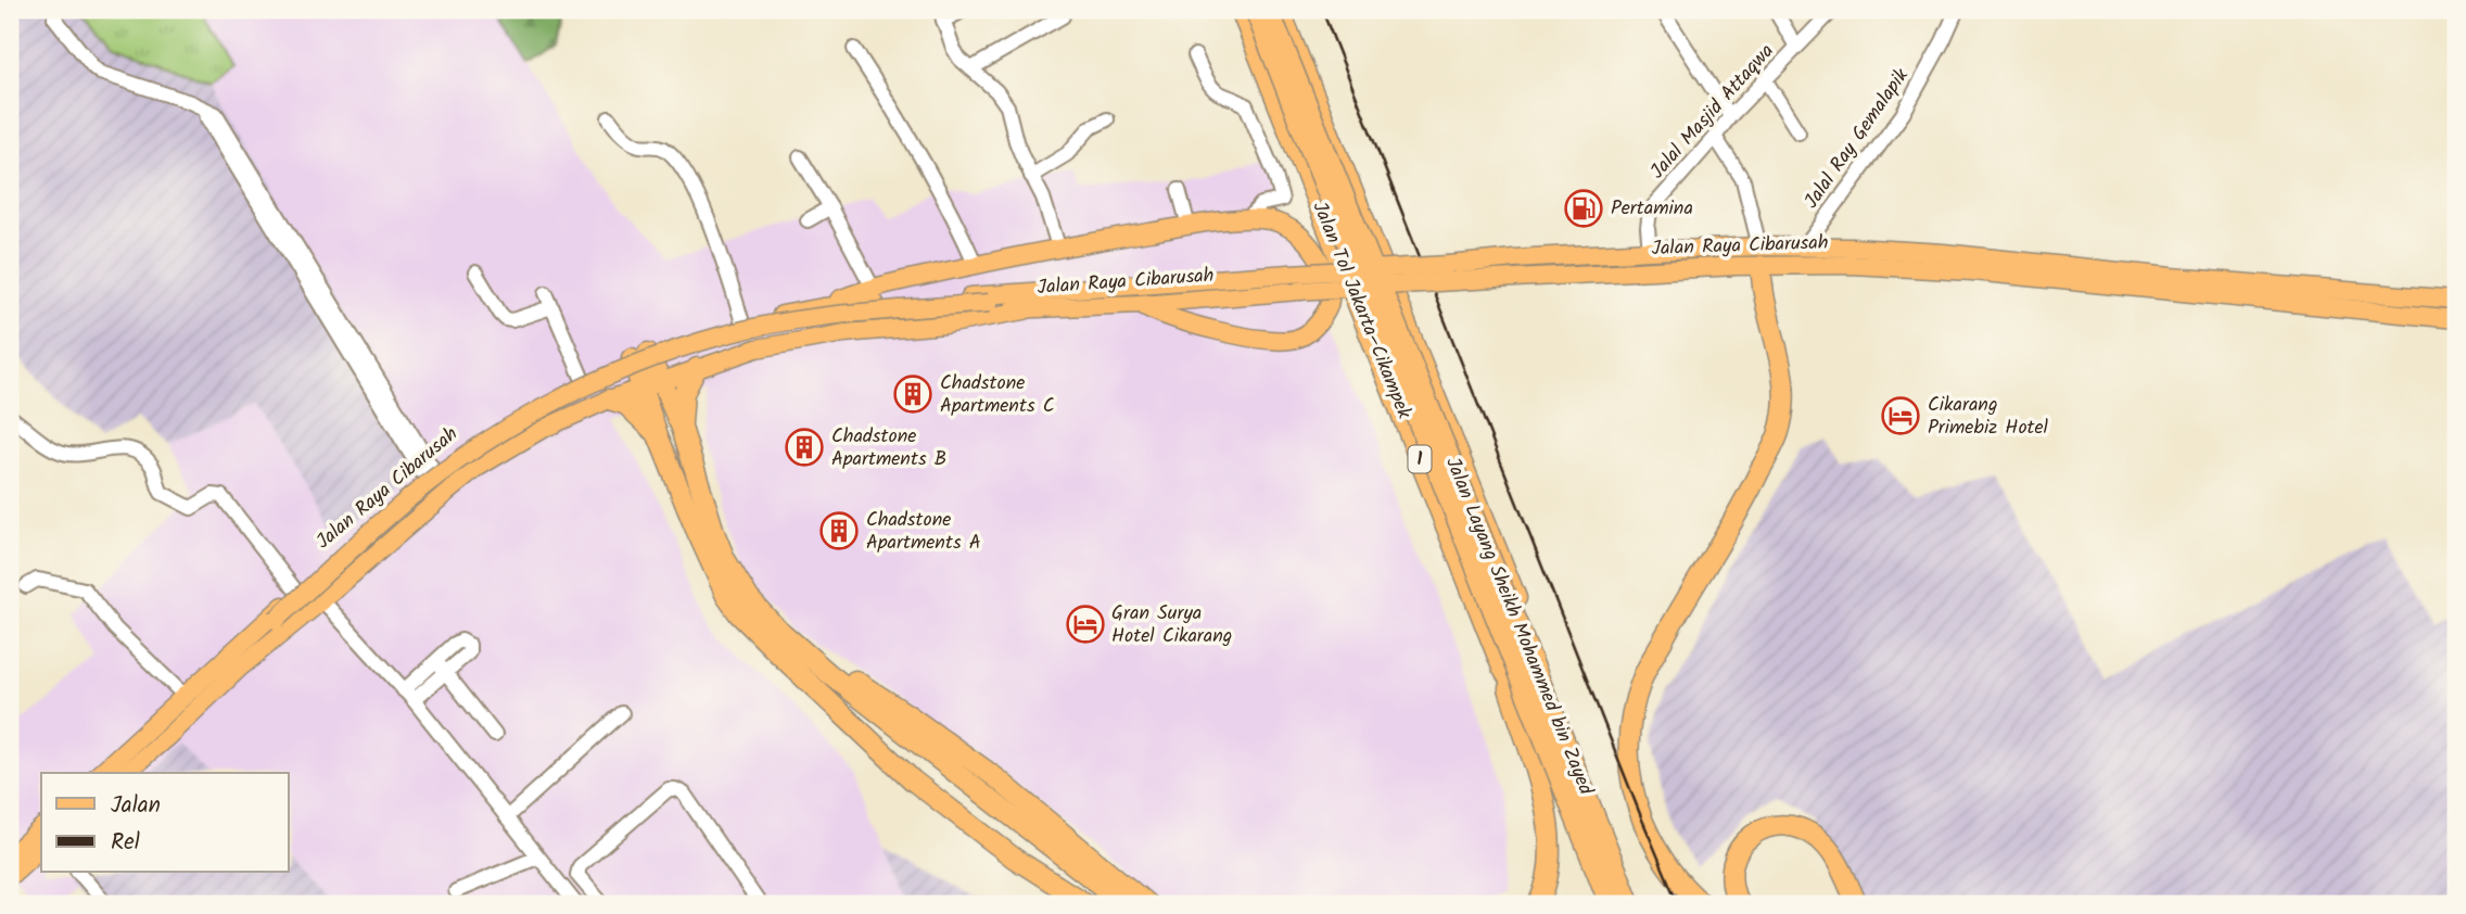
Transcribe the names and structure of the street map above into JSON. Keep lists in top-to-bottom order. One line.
{"streets":{"highway":["Jalan Tol Jakarta–Cikampek","1","Jalan Layang Sheikh Mohammed bin Zayed"],"main road":["Jalan Raya Cibarusah"],"street":["Jalal Masjid Attaqwa","Jalal Ray Gemalapik"]},"crossings":[["Jalal Masjid Attaqwa","Jalan Raya Cibarusah"],["Jalal Ray Gemalapik","Jalan Raya Cibarusah"],["Jalan Tol Jakarta–Cikampek","Jalan Layang Sheikh Mohammed bin Zayed"]],"places":{"fuel station":["Pertamina"],"building":["Chadstone Apartments C","Chadstone Apartments B","Chadstone Apartments A"],"hotel":["Cikarang Primebiz Hotel","Gran Surya Hotel Cikarang"]},"legend":["Jalan","Rel"]}
